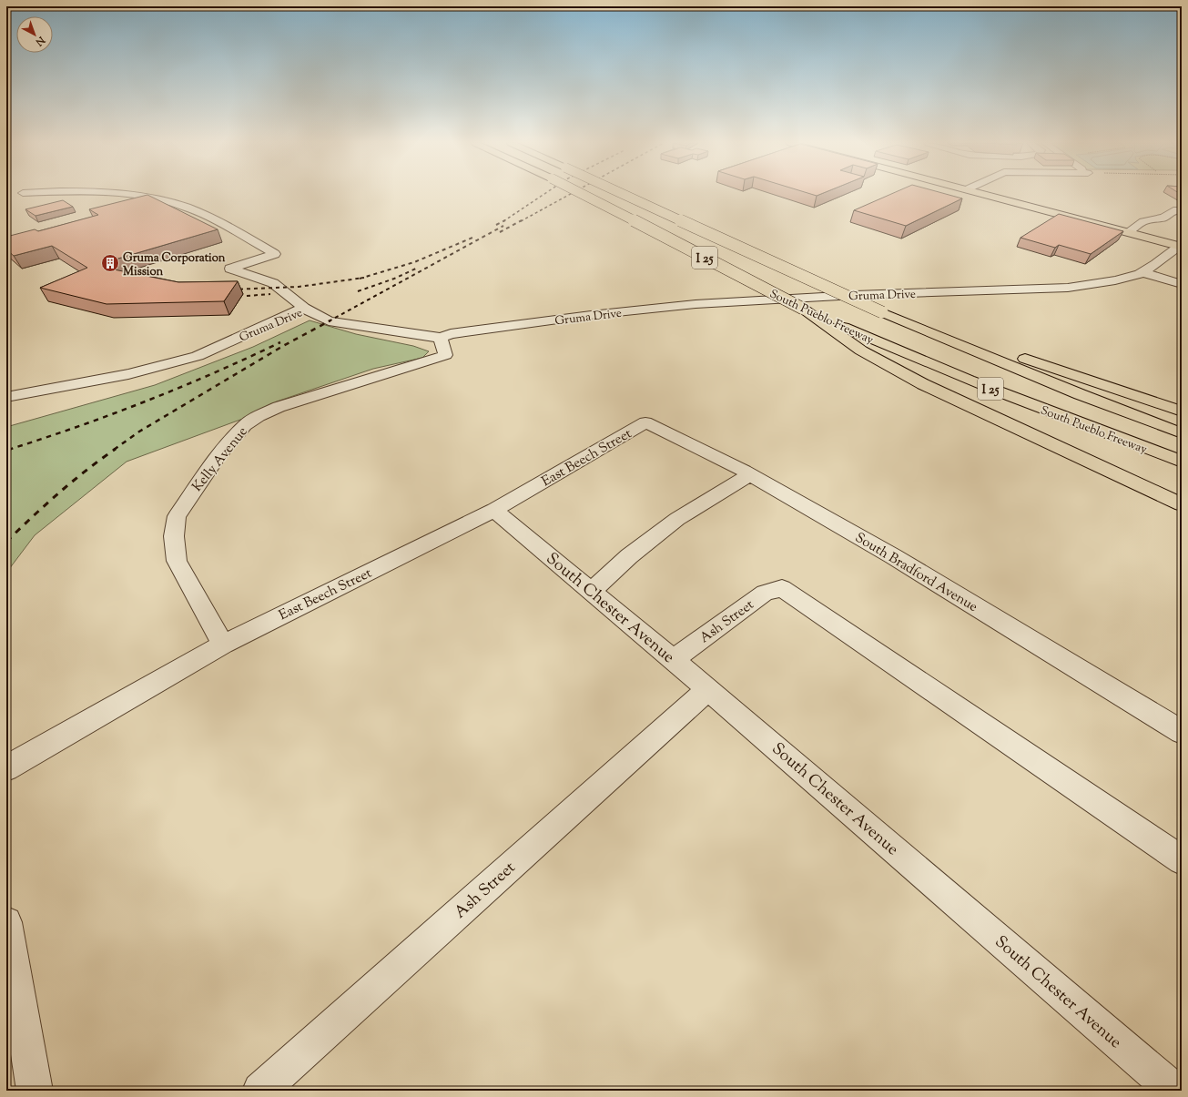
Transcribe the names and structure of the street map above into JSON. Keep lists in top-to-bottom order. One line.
{"streets":{"main road":["I 25","South Pueblo Freeway"],"street":["Gruma Drive","East Beech Street","Kelly Avenue","South Bradford Avenue","South Chester Avenue","Ash Street"]},"crossings":[["Gruma Drive","Kelly Avenue"],["East Beech Street","Kelly Avenue"],["East Beech Street","South Bradford Avenue"],["East Beech Street","South Chester Avenue"],["South Chester Avenue","Ash Street"]],"places":{"building":["Gruma Corporation Mission"]},"north":"bottom right"}
